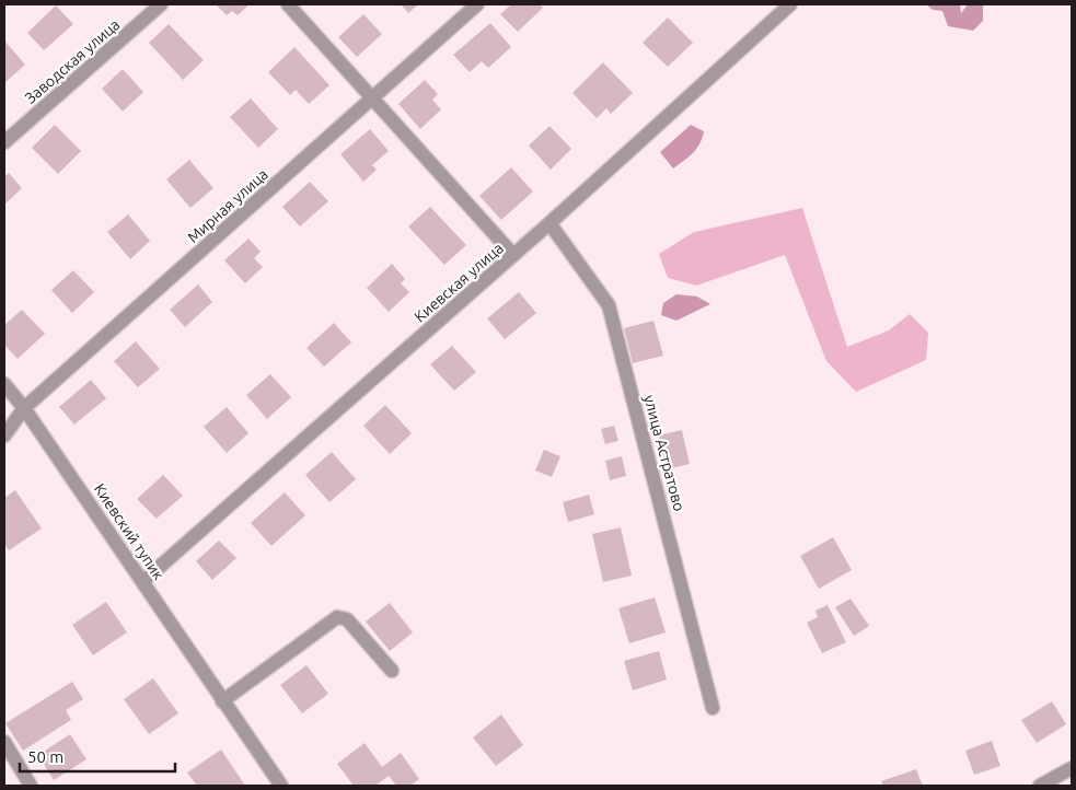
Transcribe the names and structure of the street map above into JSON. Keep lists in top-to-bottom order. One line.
{"streets":{"street":["Заводская улица","Мирная улица","Киевская улица","улица Астратово","Киевский тупик"]},"crossings":[["Мирная улица","Киевский тупик"],["Киевская улица","улица Астратово"],["Киевская улица","Киевский тупик"]],"scale_bar":"50 m"}
